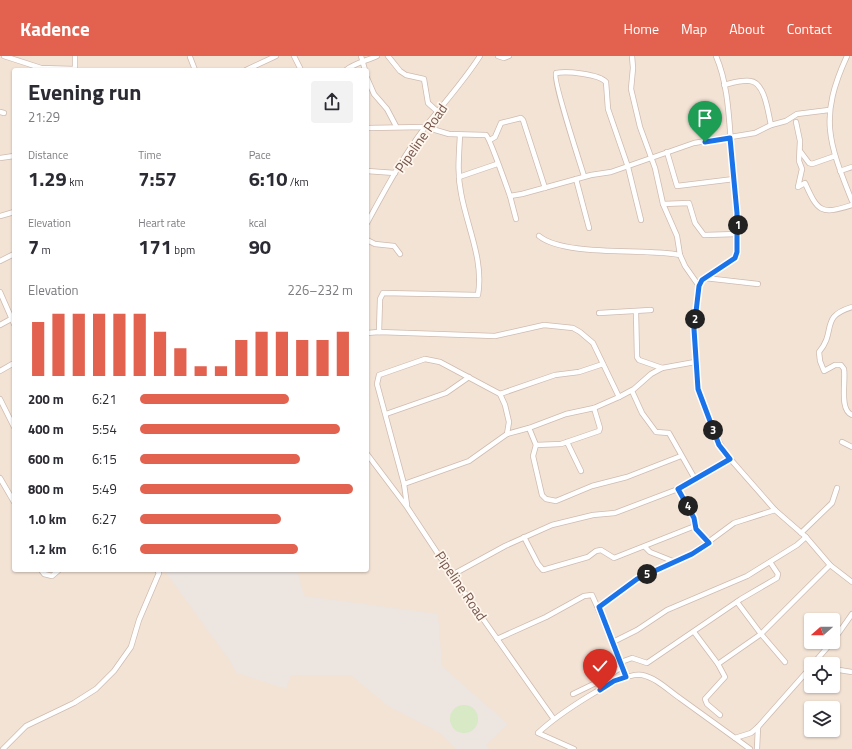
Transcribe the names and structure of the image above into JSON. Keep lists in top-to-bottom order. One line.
{"streets":{"street":["Pipeline Road"]},"north":"left","page":{"header":"Kadence","nav":["Home","Map","About","Contact"],"heading":["Evening run","21:29"],"stats":[["Distance","1.29 km"],["Time","7:57"],["Pace","6:10 /km"],["Elevation","7 m"],["Heart rate","171 bpm"],["kcal","90"]],"pins":["1","2","3","4","5"],"chart":["Elevation","226–232 m"],"list":[{"name":"200 m","note":"6:21"},{"name":"400 m","note":"5:54"},{"name":"600 m","note":"6:15"},{"name":"800 m","note":"5:49"},{"name":"1.0 km","note":"6:27"},{"name":"1.2 km","note":"6:16"}]}}
